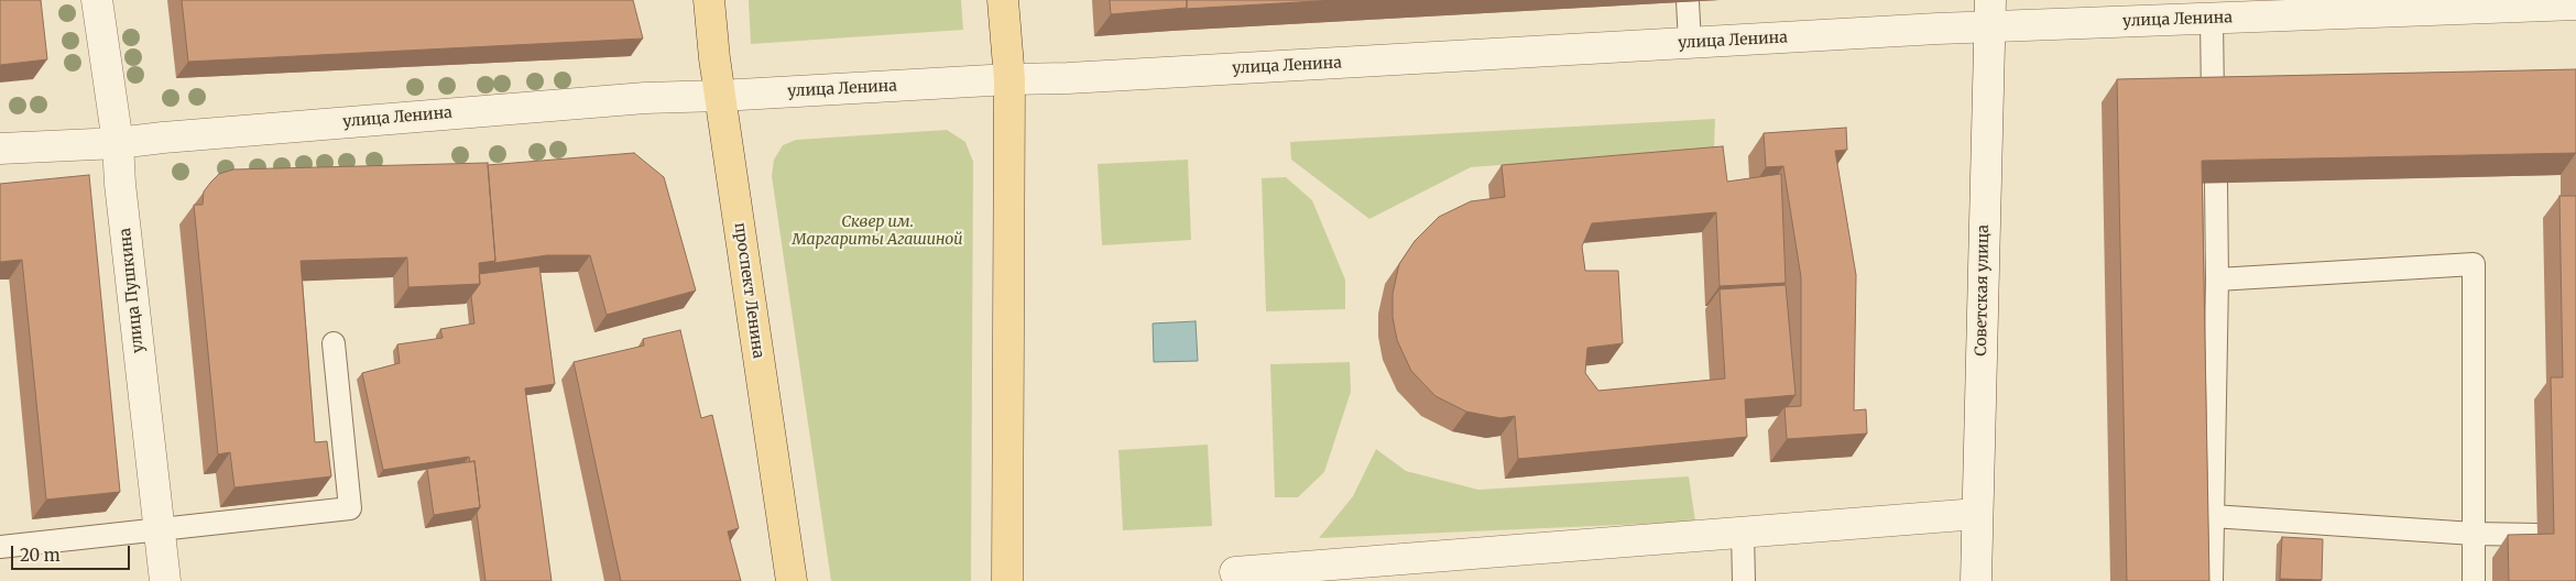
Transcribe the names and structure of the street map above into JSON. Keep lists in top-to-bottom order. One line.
{"streets":{"main road":["проспект Ленина"],"street":["улица Ленина","улица Пушкина","Советская улица"]},"crossings":[["улица Ленина","улица Пушкина"],["улица Ленина","проспект Ленина"],["улица Ленина","Советская улица"]],"parks":["Сквер им. Маргариты Агашиной"],"scale_bar":"20 m"}
